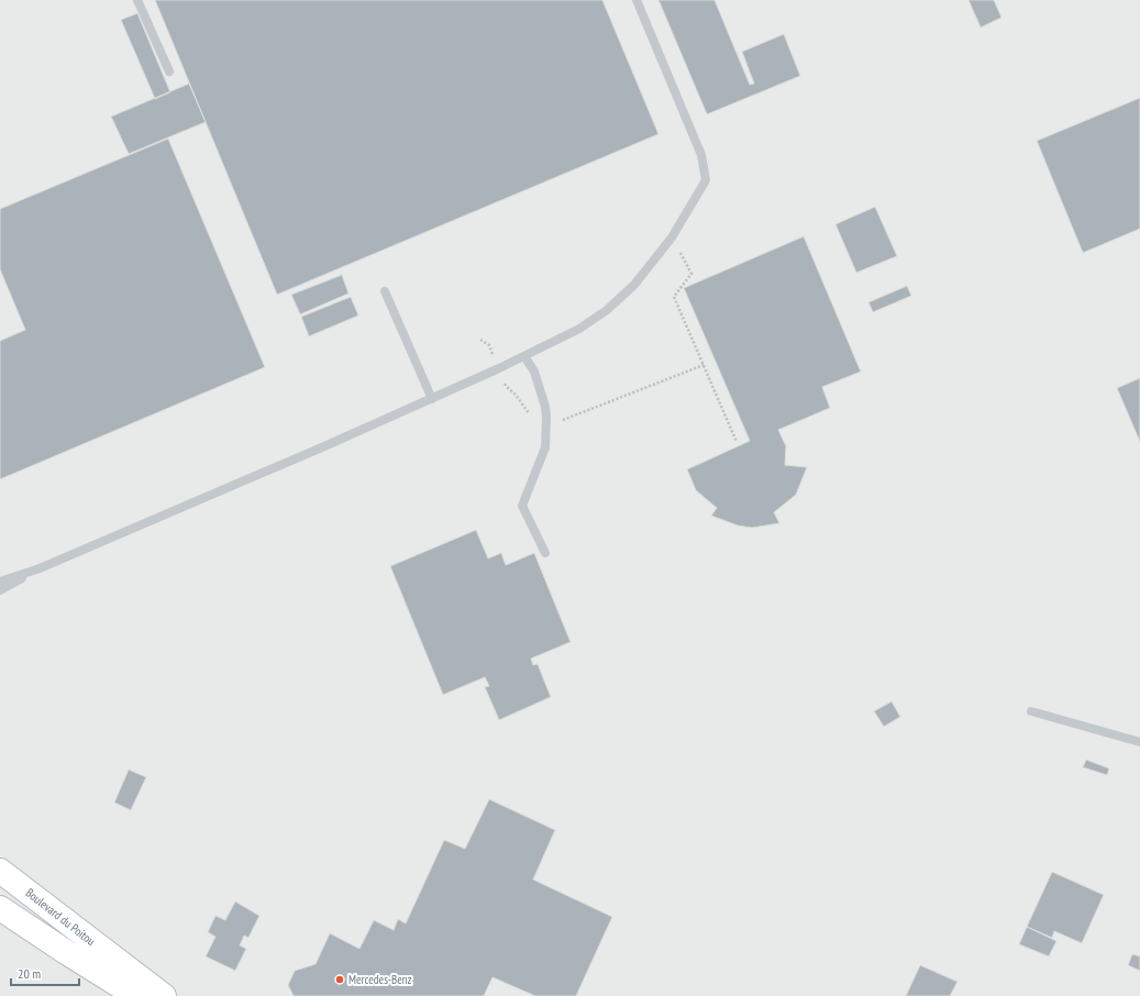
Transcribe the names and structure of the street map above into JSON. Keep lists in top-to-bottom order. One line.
{"streets":{"main road":["Boulevard du Poitou"]},"places":["Mercedes-Benz"],"scale_bar":"20 m"}
